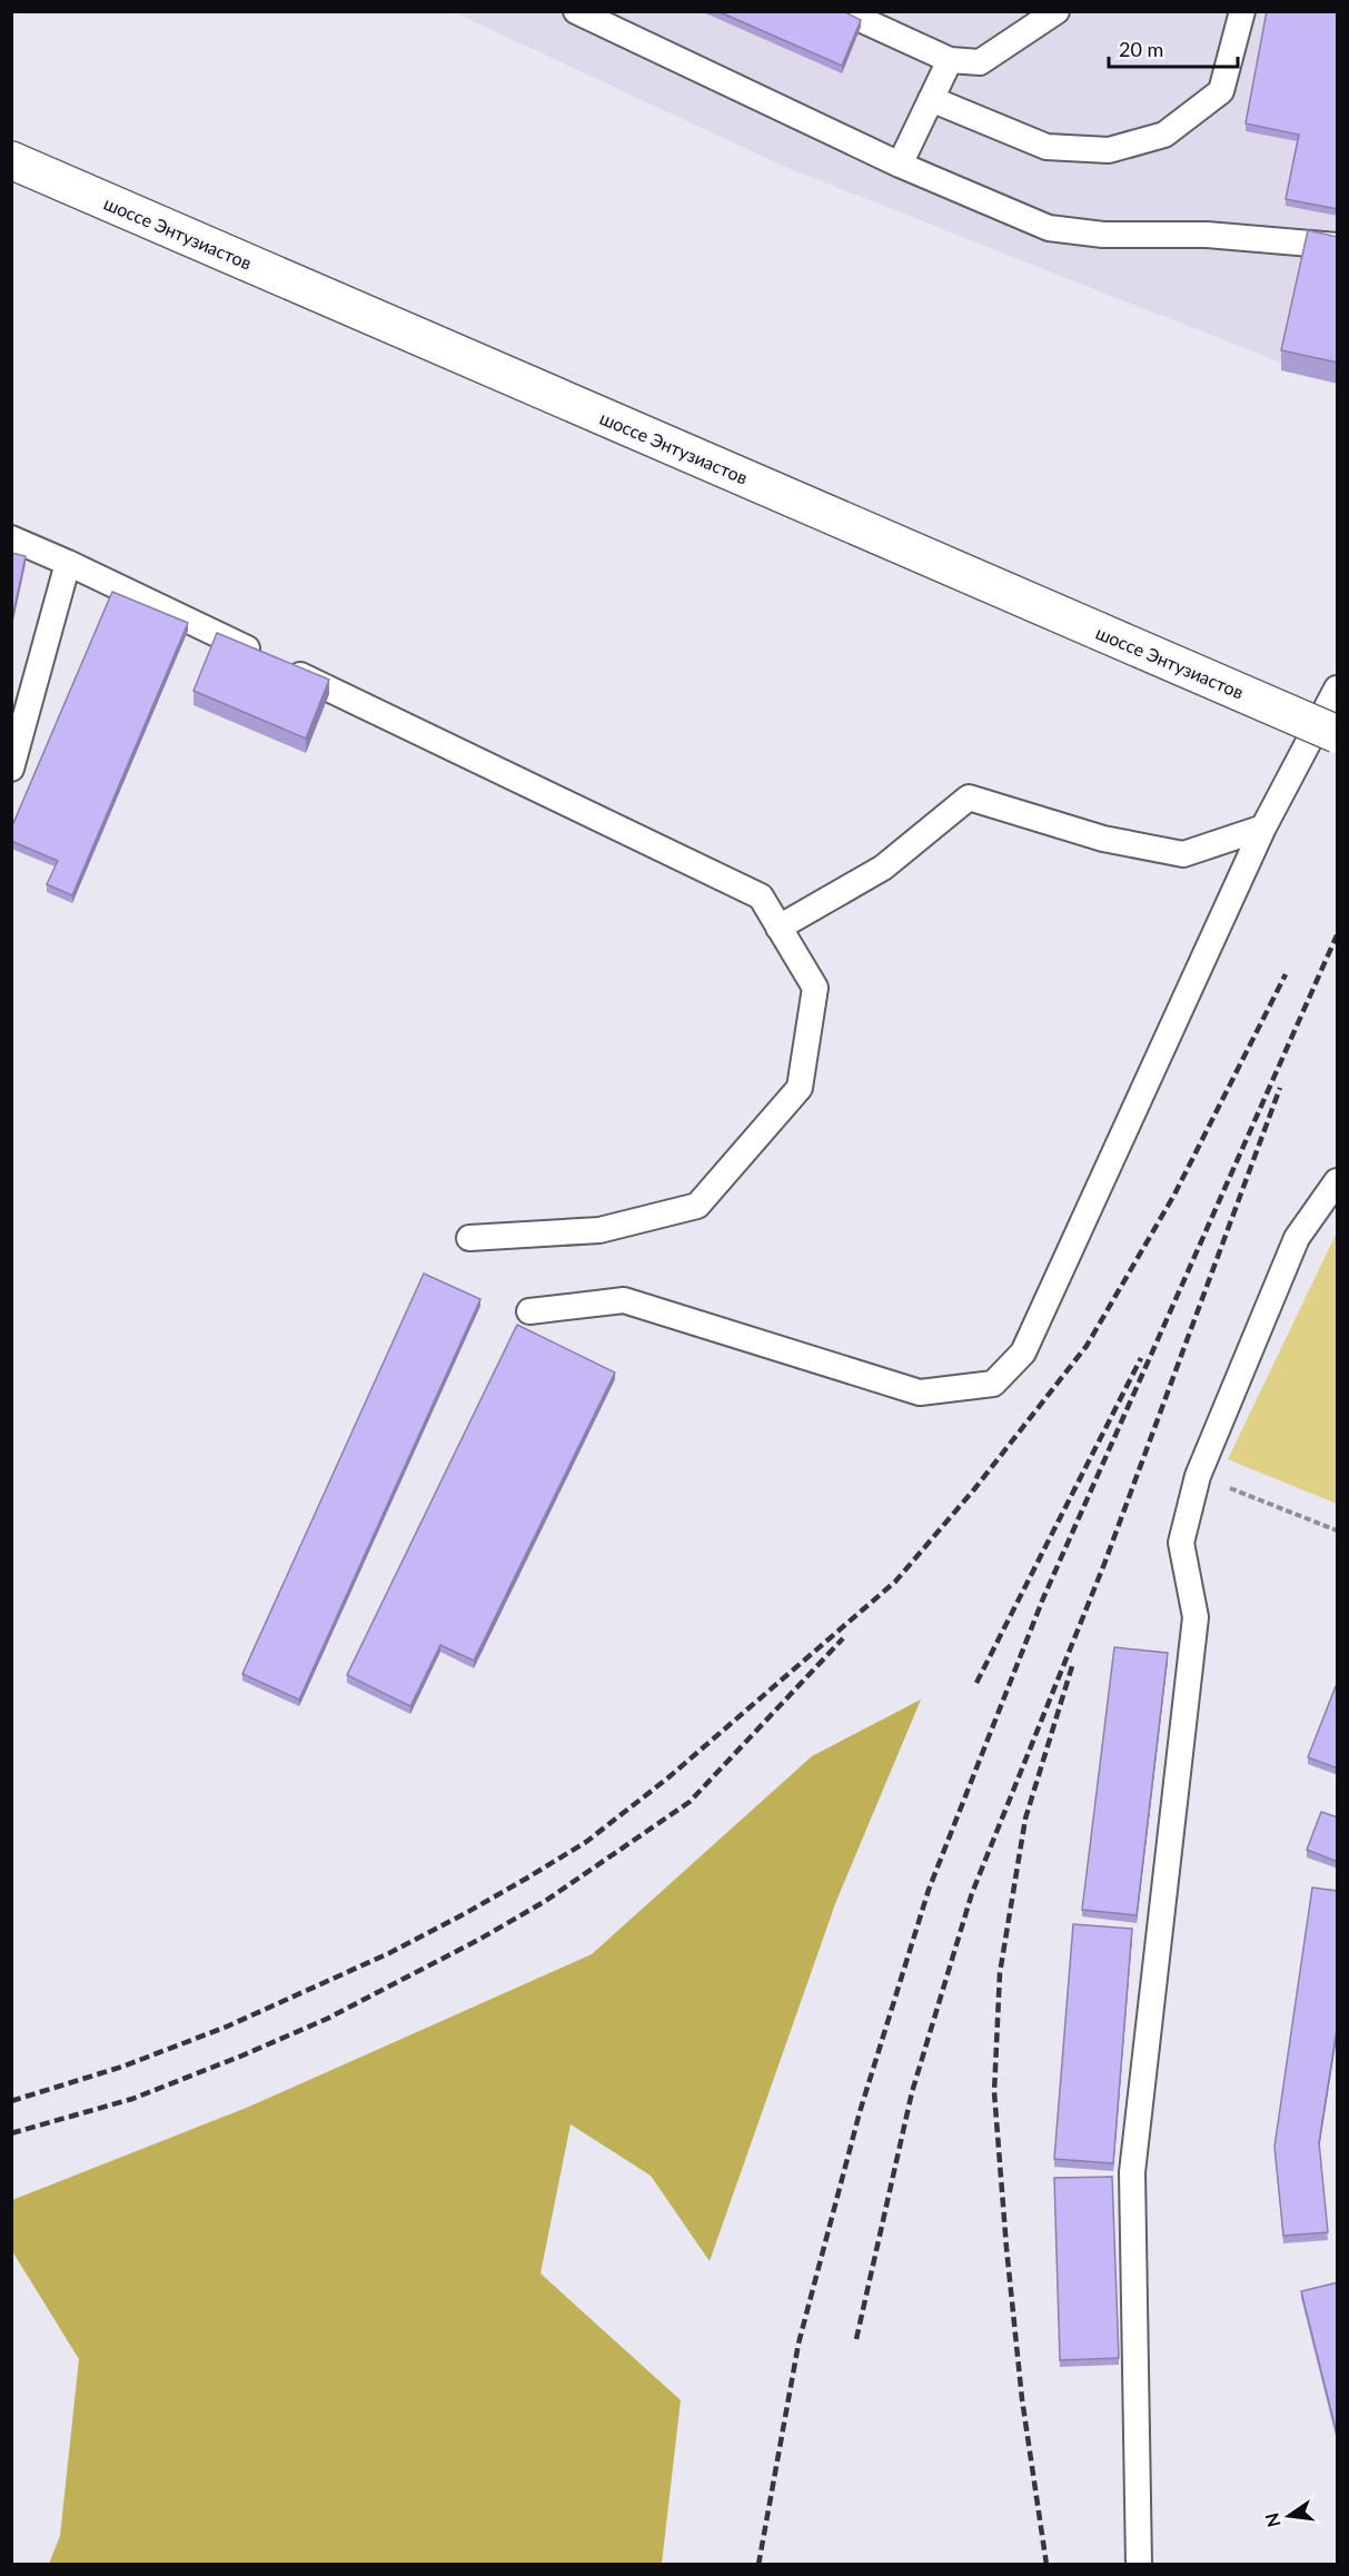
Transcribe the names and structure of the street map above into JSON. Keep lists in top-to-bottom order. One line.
{"streets":{"main road":["шоссе Энтузиастов"]},"scale_bar":"20 m","north":"left"}
